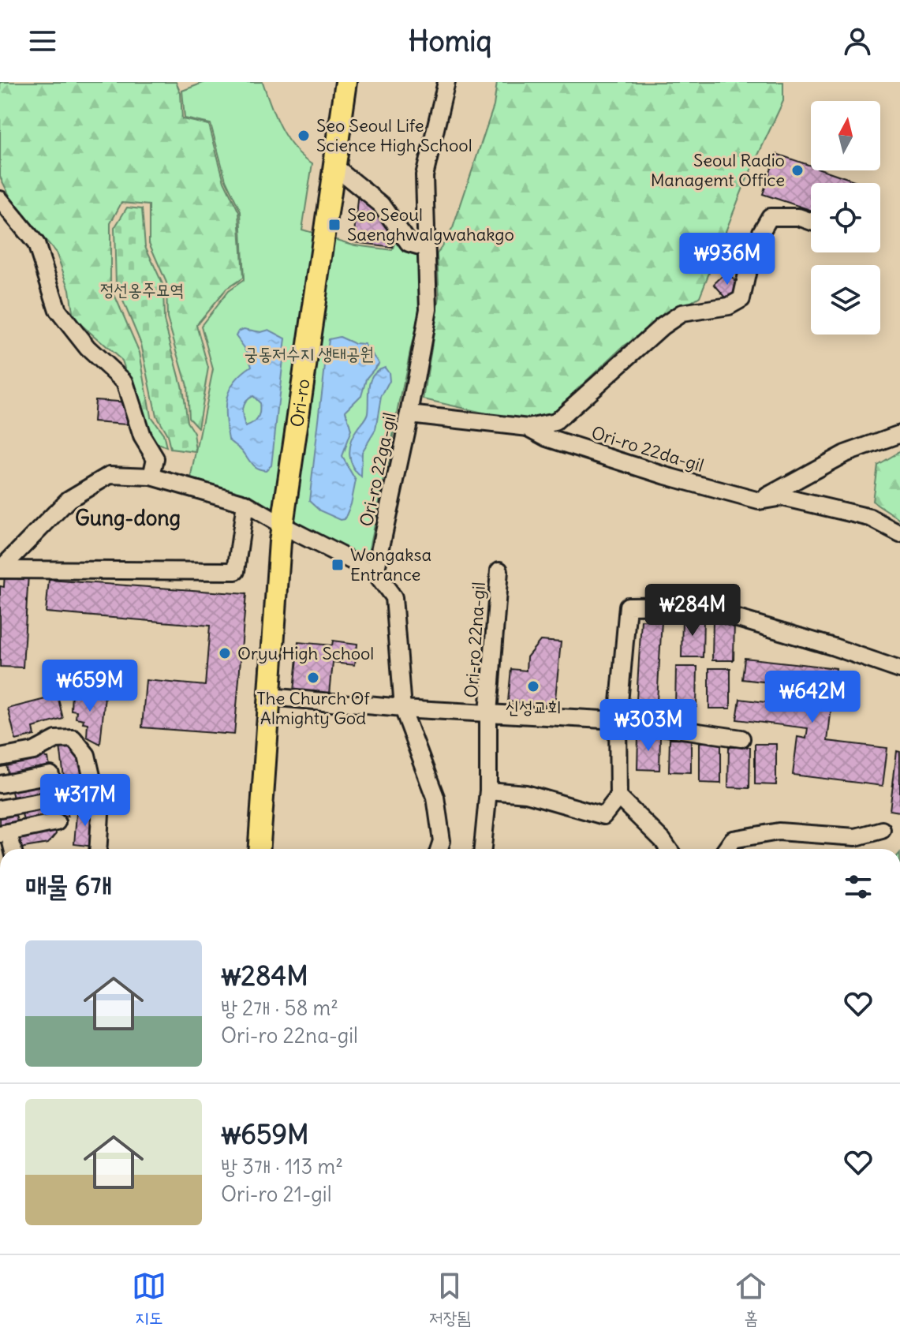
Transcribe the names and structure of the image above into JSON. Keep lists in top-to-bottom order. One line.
{"streets":{"main road":["Ori-ro"],"street":["Ori-ro 22da-gil","Ori-ro 22ga-gil","Ori-ro 22na-gil"]},"crossings":[["Ori-ro","Ori-ro 22na-gil"],["Ori-ro 22da-gil","Ori-ro 22ga-gil"]],"districts":["Gung-dong"],"parks":["정선옹주묘역","궁동저수지 생태공원"],"places":{"other":["Seo Seoul Life Science High School","Seoul Radio Managemt Office","Oryu High School","The Church Of Almighty God","신성교회"],"transit":["Seo Seoul Saenghwalgwahakgo","Wongaksa Entrance"]},"north":"top","page":{"header":"Homiq","price":["₩936M","₩284M","₩659M","₩642M","₩303M","₩317M"],"heading":"매물 6개","list":[{"name":"₩284M","note":"방 2개 · 58 m² · Ori-ro 22na-gil"},{"name":"₩659M","note":"방 3개 · 113 m² · Ori-ro 21-gil"}],"tabs":["지도","저장됨","홈"]}}
